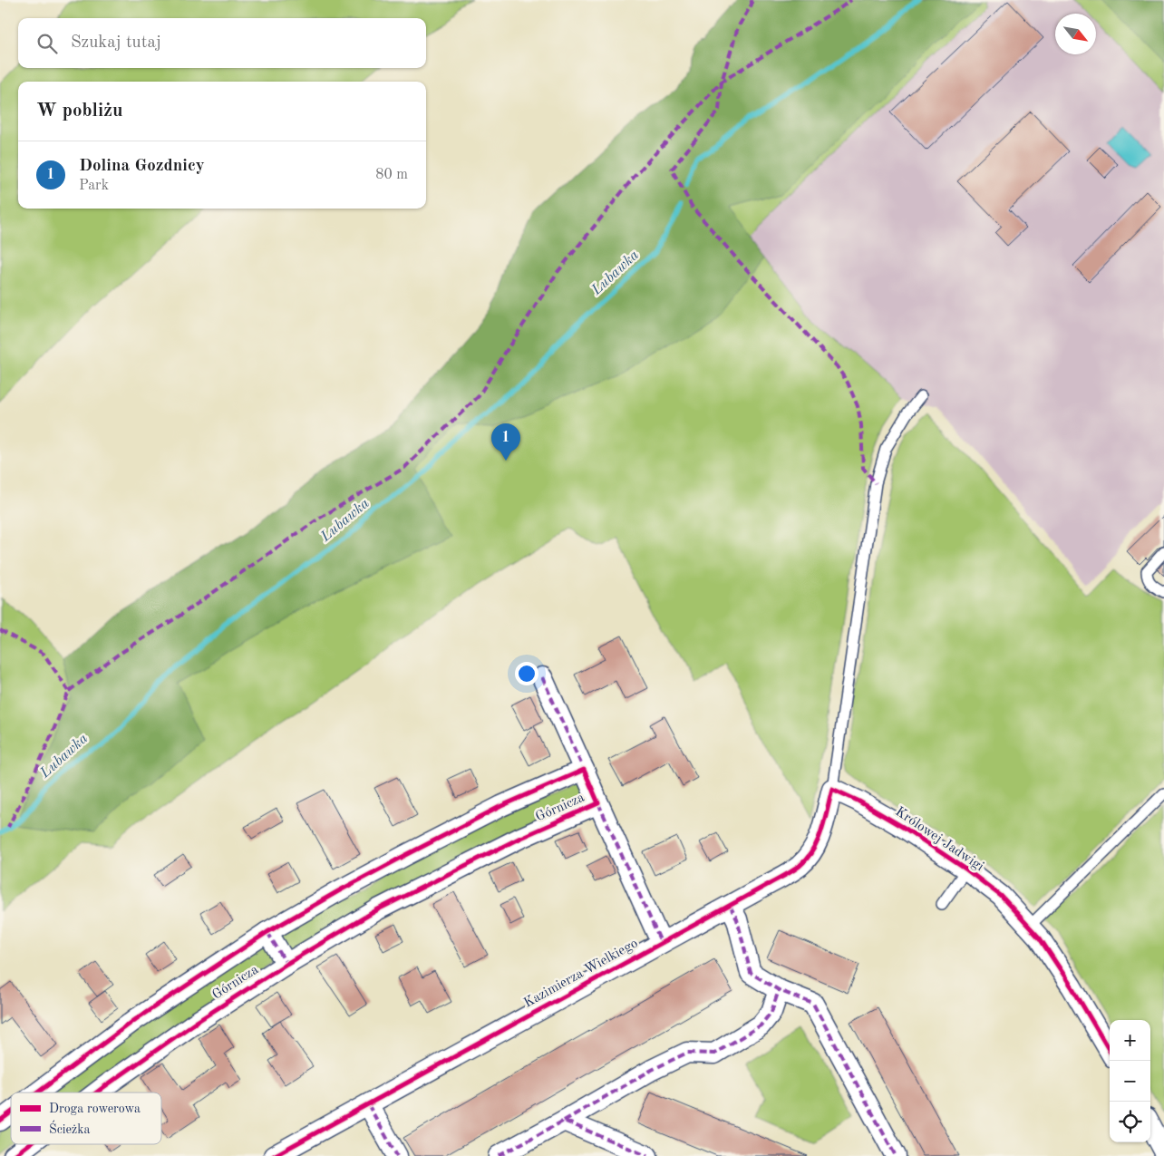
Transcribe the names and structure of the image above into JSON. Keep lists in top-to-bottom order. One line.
{"streets":{"street":["Górnicza","Królowej Jadwigi","Kazimierza Wielkiego"]},"crossings":[["Górnicza","Kazimierza Wielkiego"],["Królowej Jadwigi","Kazimierza Wielkiego"]],"water":["Lubawka"],"legend":["Droga rowerowa","Ścieżka"],"north":"bottom right","page":{"search":"Szukaj tutaj","heading":"W pobliżu","list":[{"mark":"1","name":"Dolina Gozdnicy","note":"Park","value":"80 m"}],"pins":"1","map_buttons":["+","−"]}}
